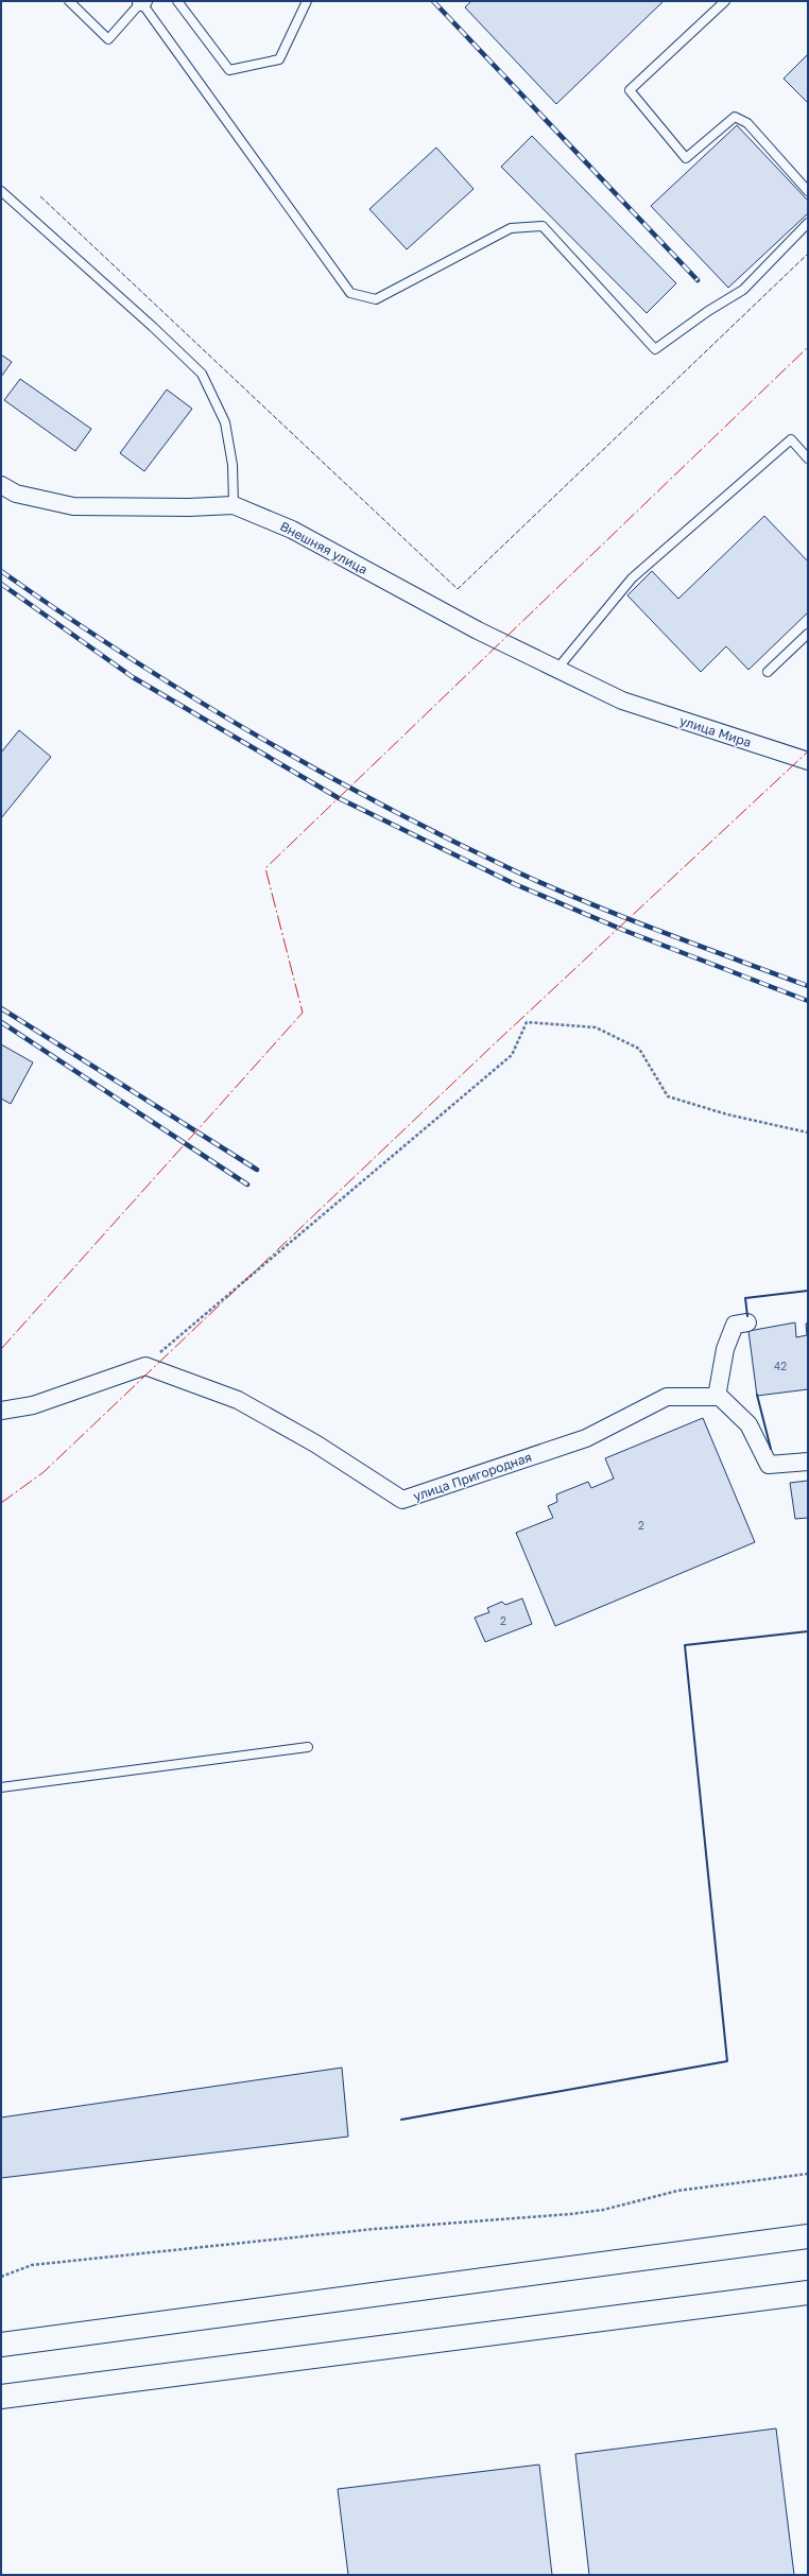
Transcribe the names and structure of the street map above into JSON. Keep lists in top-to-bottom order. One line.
{"streets":{"street":["Внешняя улица","улица Мира","улица Пригородная"]},"crossings":[["Внешняя улица","улица Мира"]],"house_numbers":["42","2","2"]}
